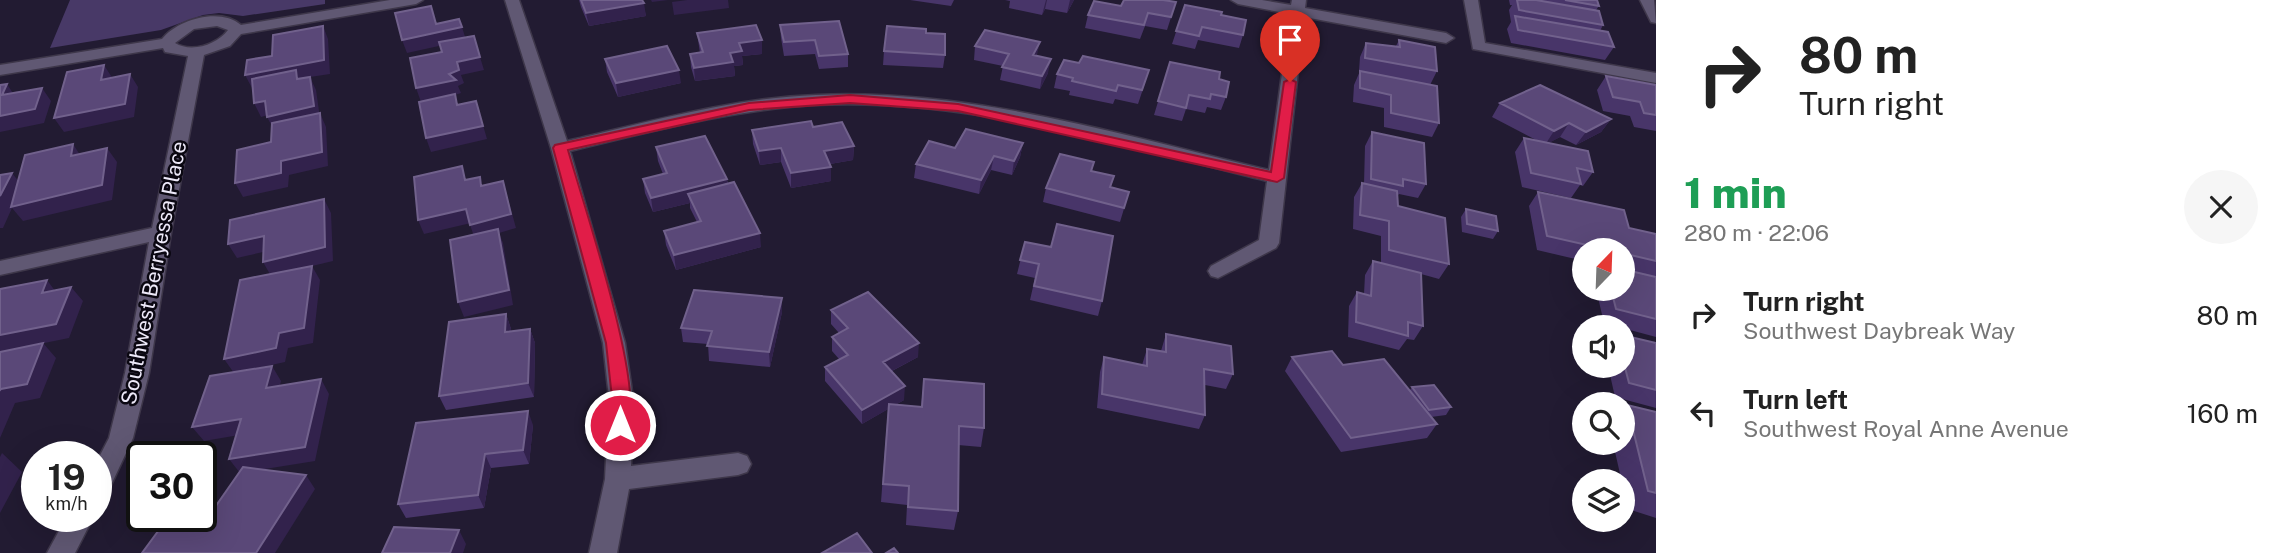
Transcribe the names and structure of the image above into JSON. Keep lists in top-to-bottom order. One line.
{"streets":{"street":["Southwest Berryessa Place"]},"north":"top right","page":{"turn":["80 m","Turn right"],"heading":["1 min","280 m · 22:06"],"list":[{"name":"Turn right","note":"Southwest Daybreak Way","value":"80 m"},{"name":"Turn left","note":"Southwest Royal Anne Avenue","value":"160 m"}],"speed":"19 km/h","limit":"30"}}
